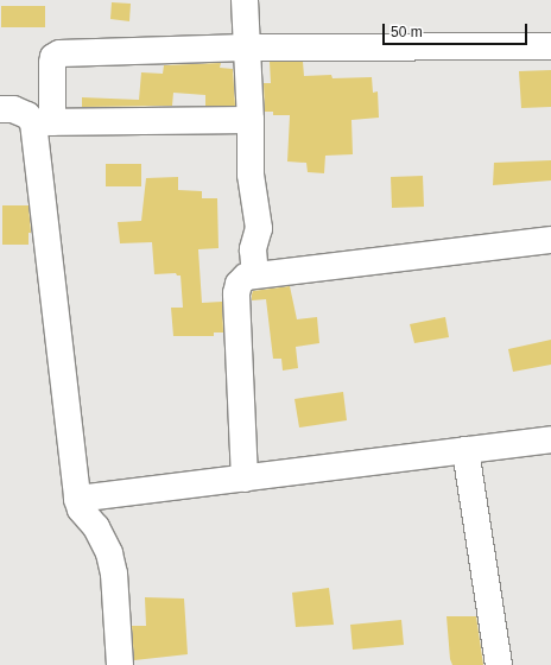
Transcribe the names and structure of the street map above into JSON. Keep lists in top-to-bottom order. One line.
{"scale_bar":"50 m"}
